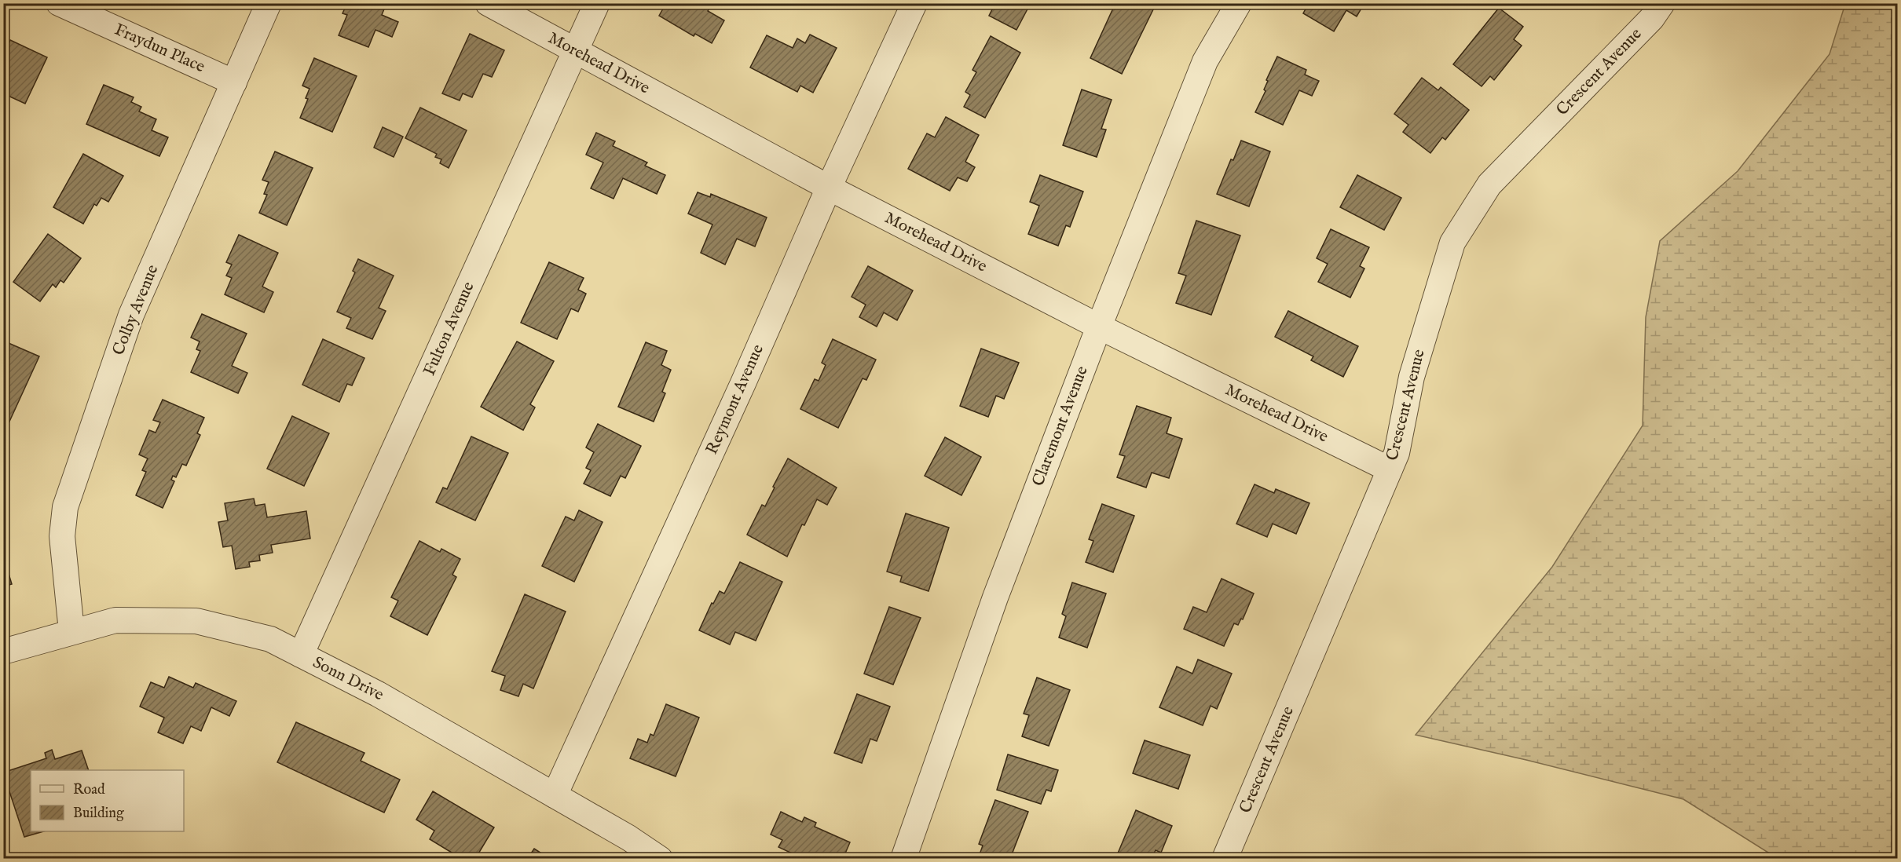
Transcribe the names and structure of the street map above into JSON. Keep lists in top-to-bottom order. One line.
{"streets":{"street":["Fraydun Place","Morehead Drive","Crescent Avenue","Colby Avenue","Fulton Avenue","Reymont Avenue","Claremont Avenue","Sonn Drive"]},"crossings":[["Fraydun Place","Colby Avenue"],["Morehead Drive","Crescent Avenue"],["Morehead Drive","Fulton Avenue"],["Morehead Drive","Reymont Avenue"],["Morehead Drive","Claremont Avenue"],["Colby Avenue","Sonn Drive"],["Fulton Avenue","Sonn Drive"],["Reymont Avenue","Sonn Drive"]],"legend":["Road","Building"]}
